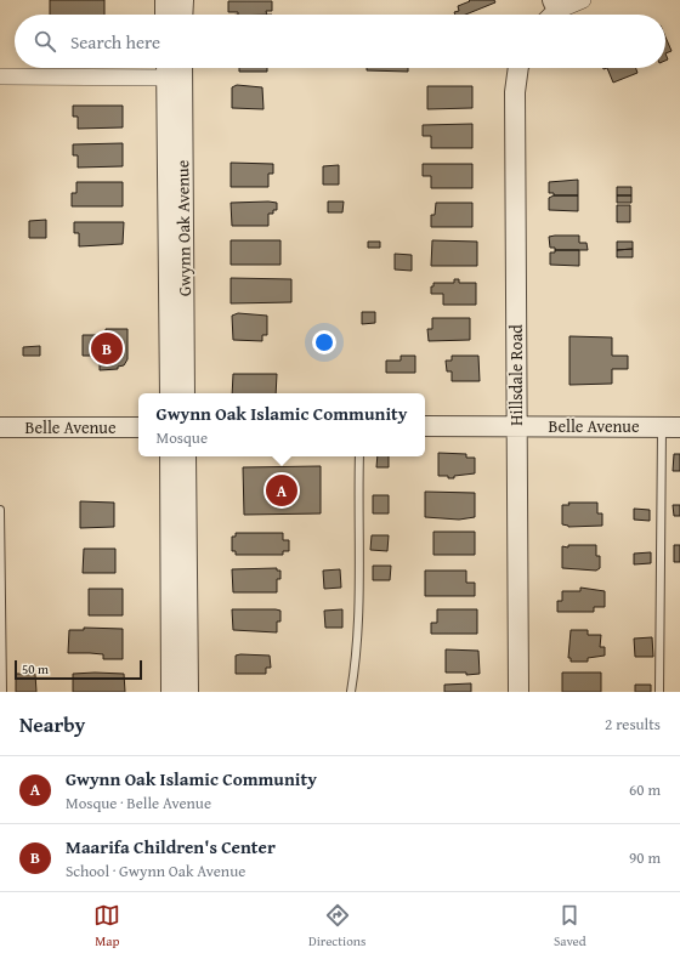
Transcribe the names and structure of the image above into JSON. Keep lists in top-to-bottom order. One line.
{"streets":{"street":["Gwynn Oak Avenue","Hillsdale Road","Belle Avenue"]},"crossings":[["Hillsdale Road","Belle Avenue"]],"scale_bar":"50 m","page":{"search":"Search here","pins":["B","A"],"popup":["Gwynn Oak Islamic Community","Mosque"],"scale":"50 m","heading":["Nearby","2 results"],"list":[{"mark":"A","name":"Gwynn Oak Islamic Community","note":"Mosque · Belle Avenue","value":"60 m"},{"mark":"B","name":"Maarifa Children's Center","note":"School · Gwynn Oak Avenue","value":"90 m"}],"nav":["Map","Directions","Saved"]}}
